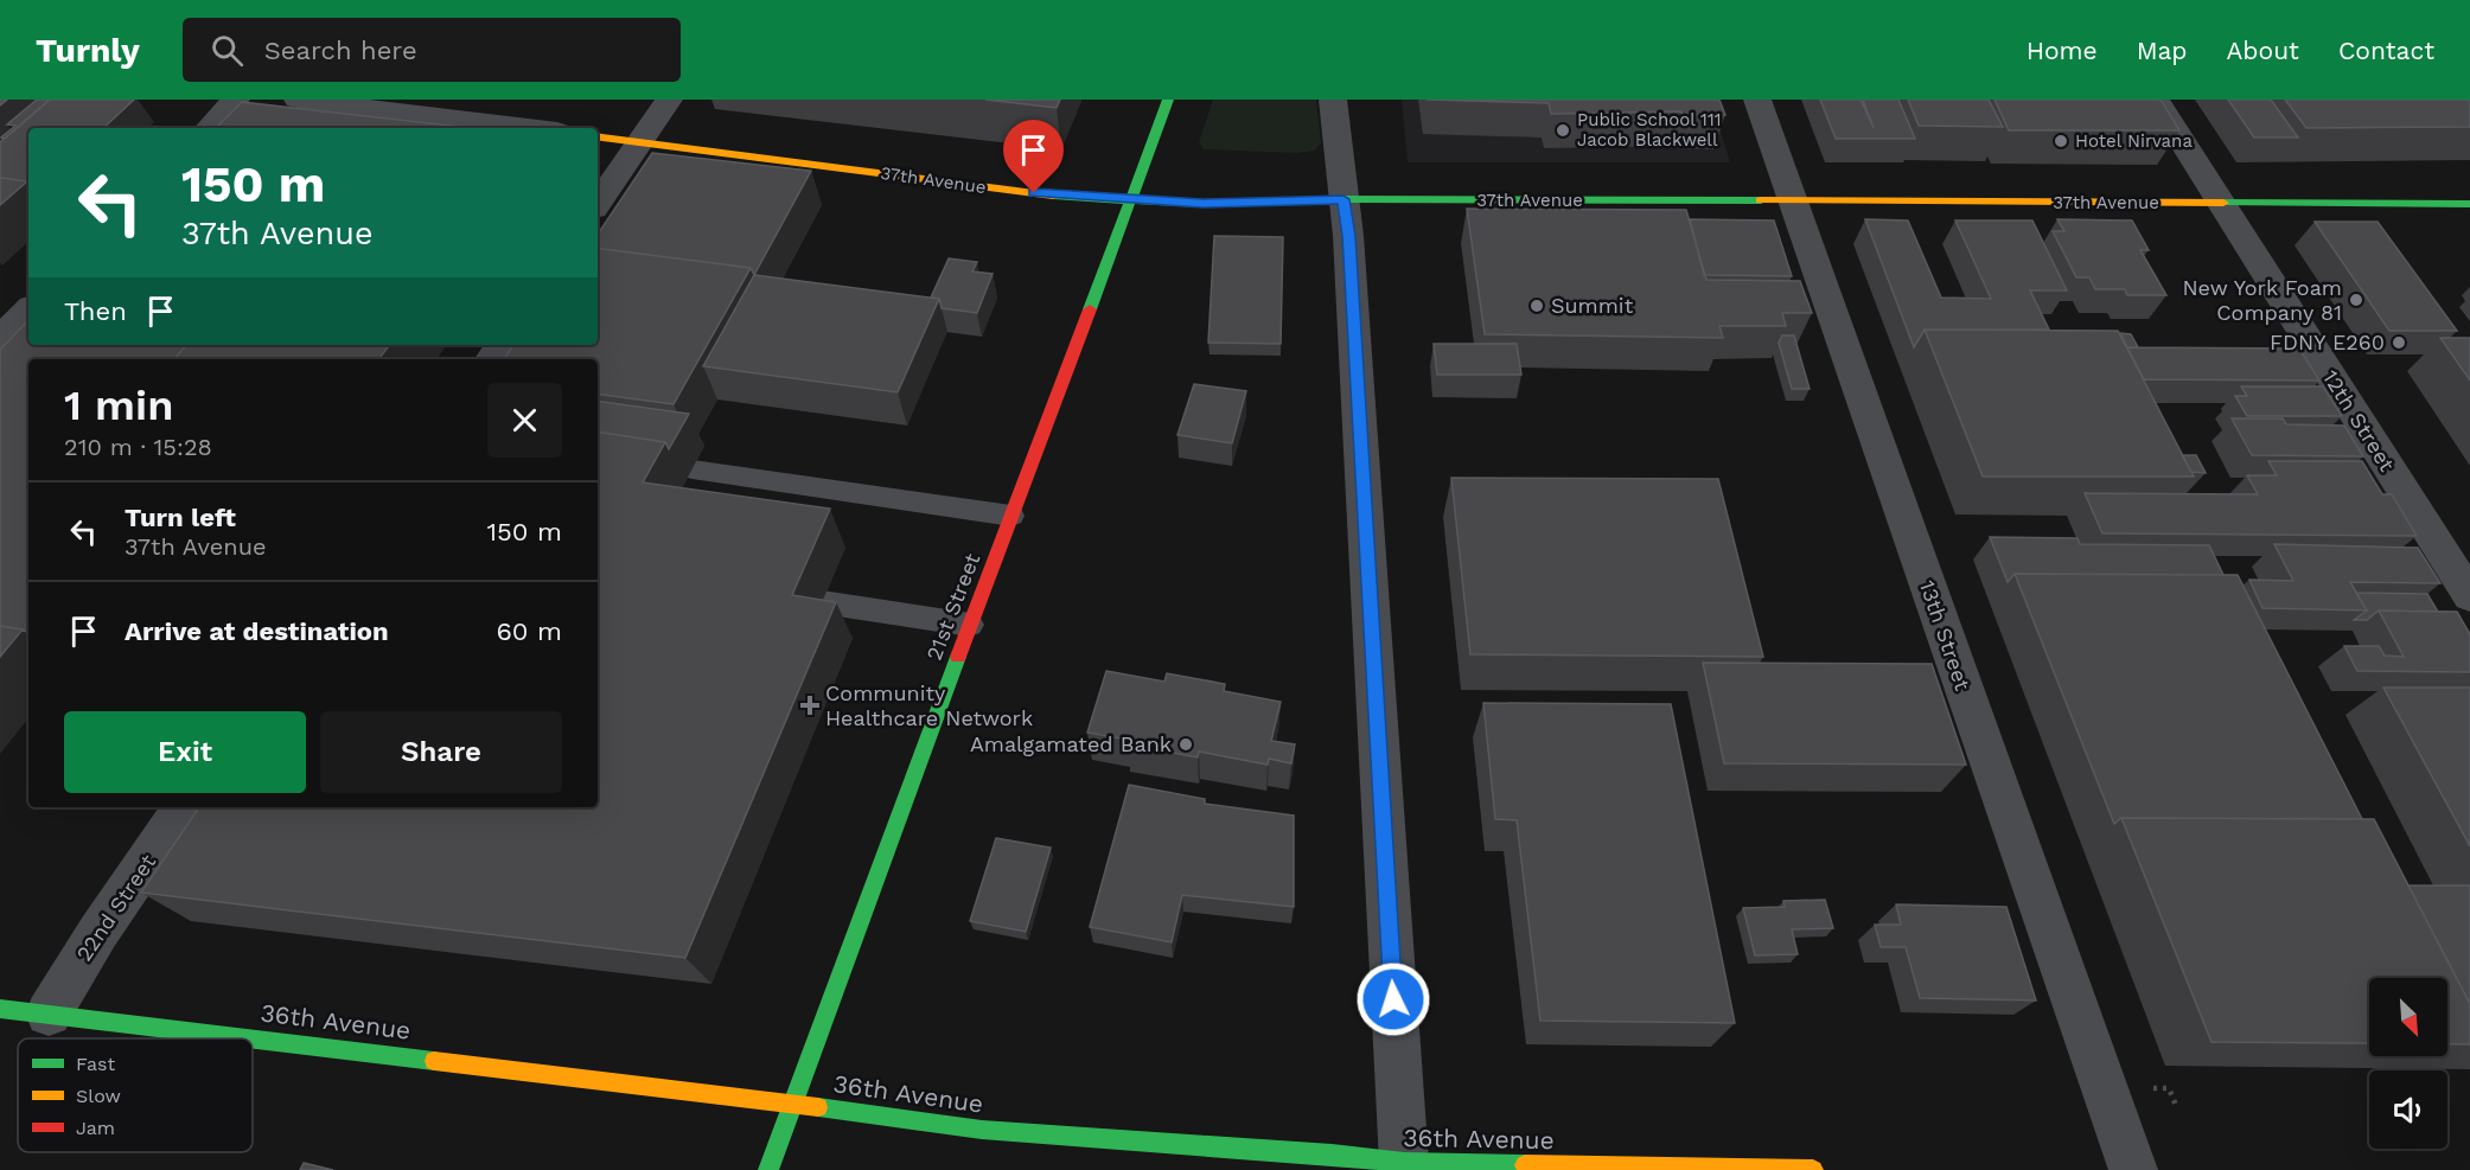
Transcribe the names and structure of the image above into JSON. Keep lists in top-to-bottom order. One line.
{"streets":{"street":["37th Avenue","12th Street","21st Street","13th Street","22nd Street","36th Avenue"]},"crossings":[["37th Avenue","12th Street"],["37th Avenue","21st Street"],["37th Avenue","13th Street"],["21st Street","36th Avenue"],["22nd Street","36th Avenue"]],"places":{"other":["Public School 111 Jacob Blackwell","Hotel Nirvana","New York Foam Company 81","Summit","FDNY E260","Amalgamated Bank"],"health":["Community Healthcare Network"]},"legend":["Fast","Slow","Jam"],"north":"bottom right","page":{"header":"Turnly","search":"Search here","nav":["Home","Map","About","Contact"],"turn":["150 m","37th Avenue"],"then":"Then","heading":["1 min","210 m · 15:28"],"list":[{"name":"Turn left","note":"37th Avenue","value":"150 m"},{"name":"Arrive at destination","value":"60 m"}],"buttons":["Exit","Share"]}}
